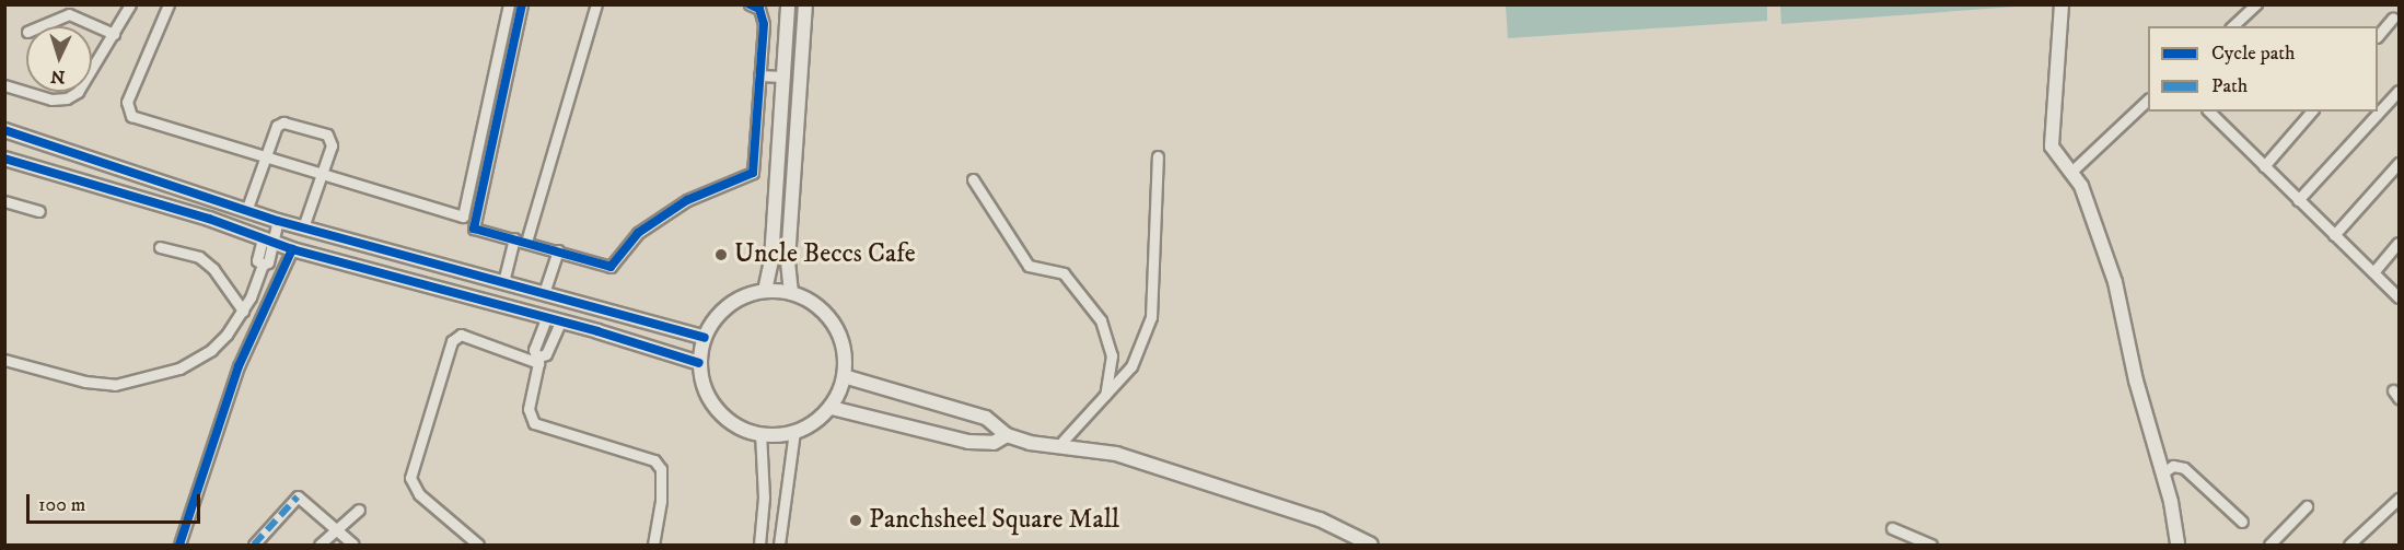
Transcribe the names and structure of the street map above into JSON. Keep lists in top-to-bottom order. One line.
{"places":["Uncle Beccs Cafe","Panchsheel Square Mall"],"legend":["Cycle path","Path"],"scale_bar":"100 m","north":"bottom"}
